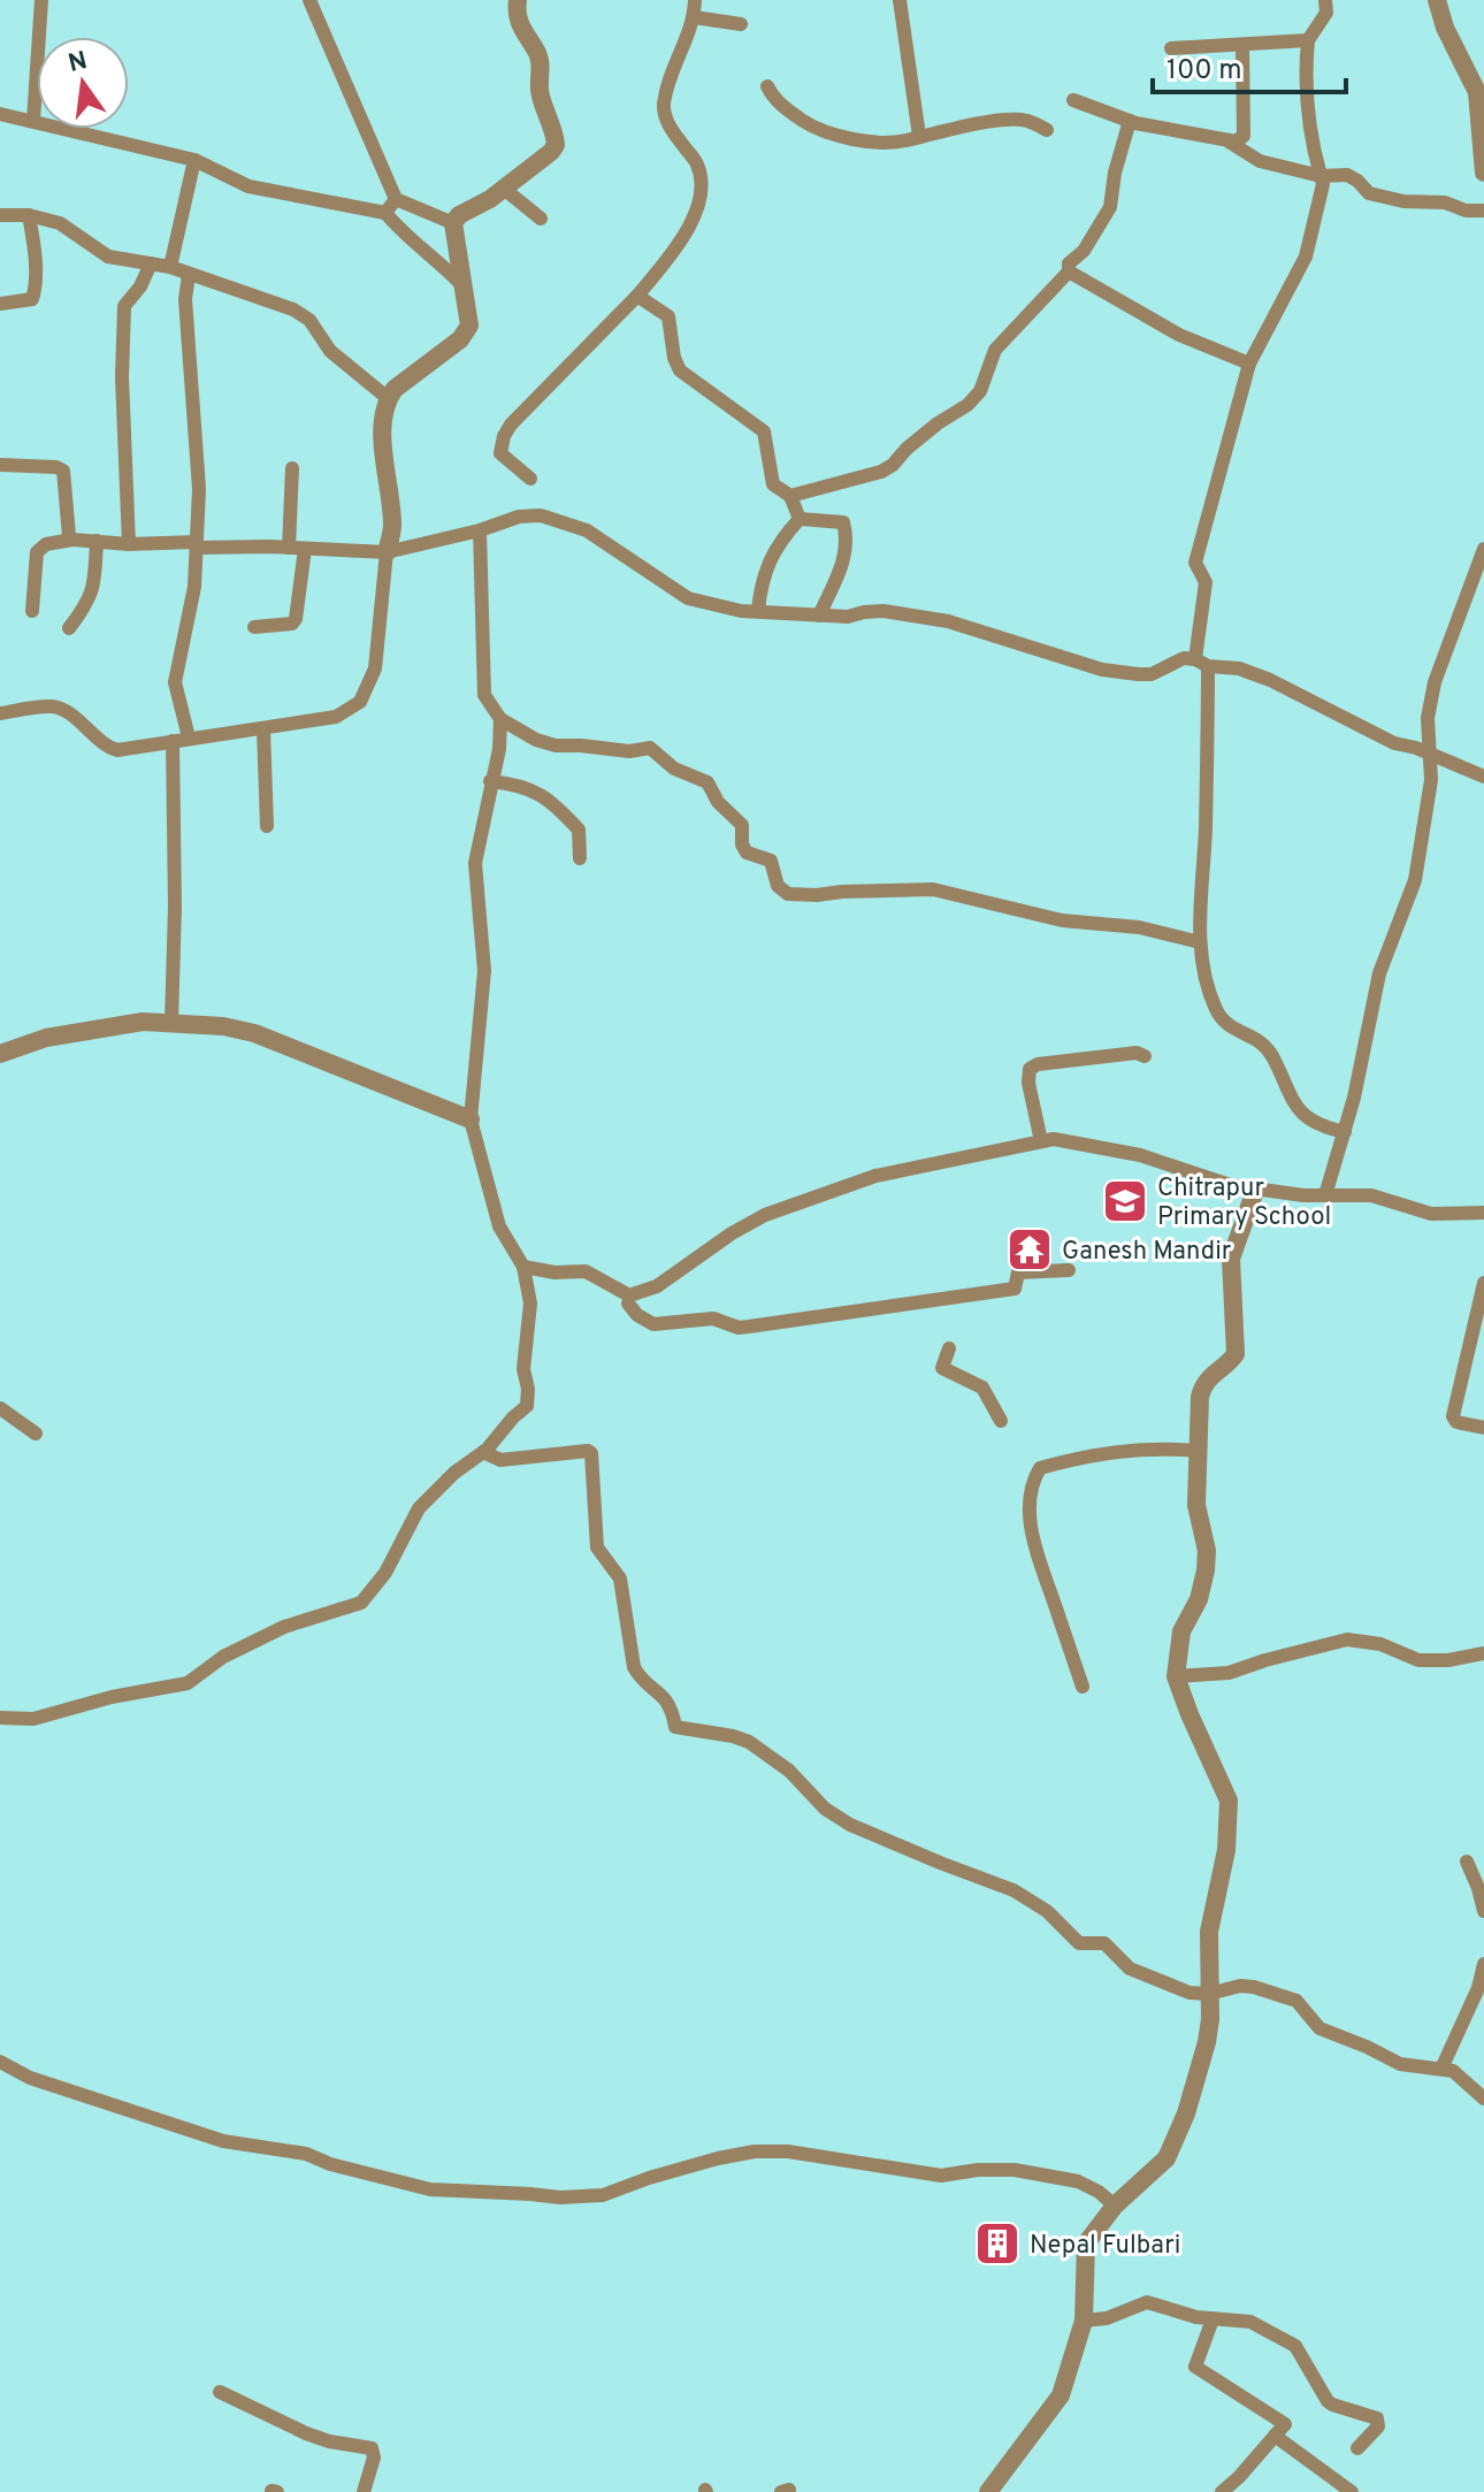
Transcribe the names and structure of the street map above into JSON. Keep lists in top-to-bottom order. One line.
{"places":{"school or university":["Chitrapur Primary School"],"temple":["Ganesh Mandir"],"building":["Nepal Fulbari"]},"scale_bar":"100 m","north":"top"}
